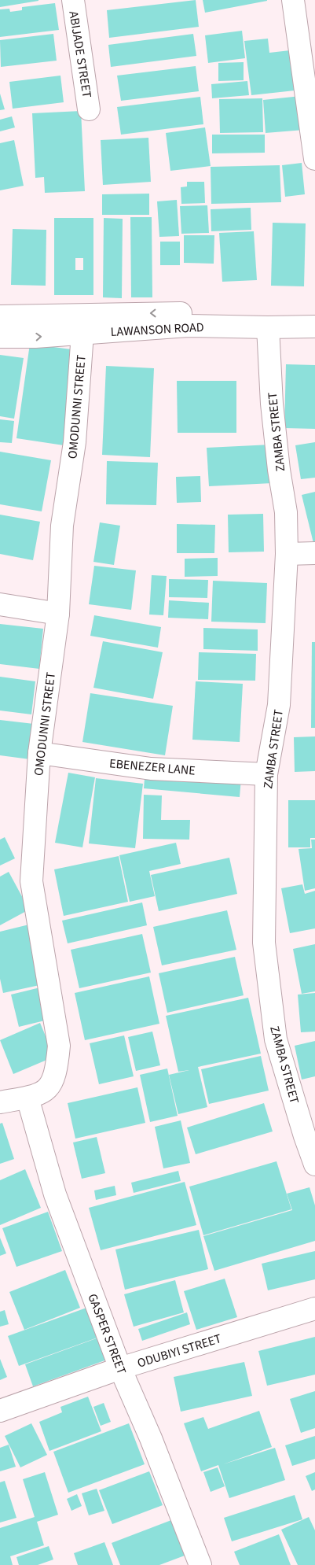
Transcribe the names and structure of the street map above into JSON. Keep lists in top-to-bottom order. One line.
{"streets":{"street":["ABIJADE STREET","LAWANSON ROAD","OMODUNNI STREET","ZAMBA STREET","EBENEZER LANE","GASPER STREET","ODUBIYI STREET"]},"crossings":[["LAWANSON ROAD","OMODUNNI STREET"],["LAWANSON ROAD","ZAMBA STREET"],["OMODUNNI STREET","EBENEZER LANE"],["OMODUNNI STREET","GASPER STREET"],["ZAMBA STREET","EBENEZER LANE"],["GASPER STREET","ODUBIYI STREET"]]}
